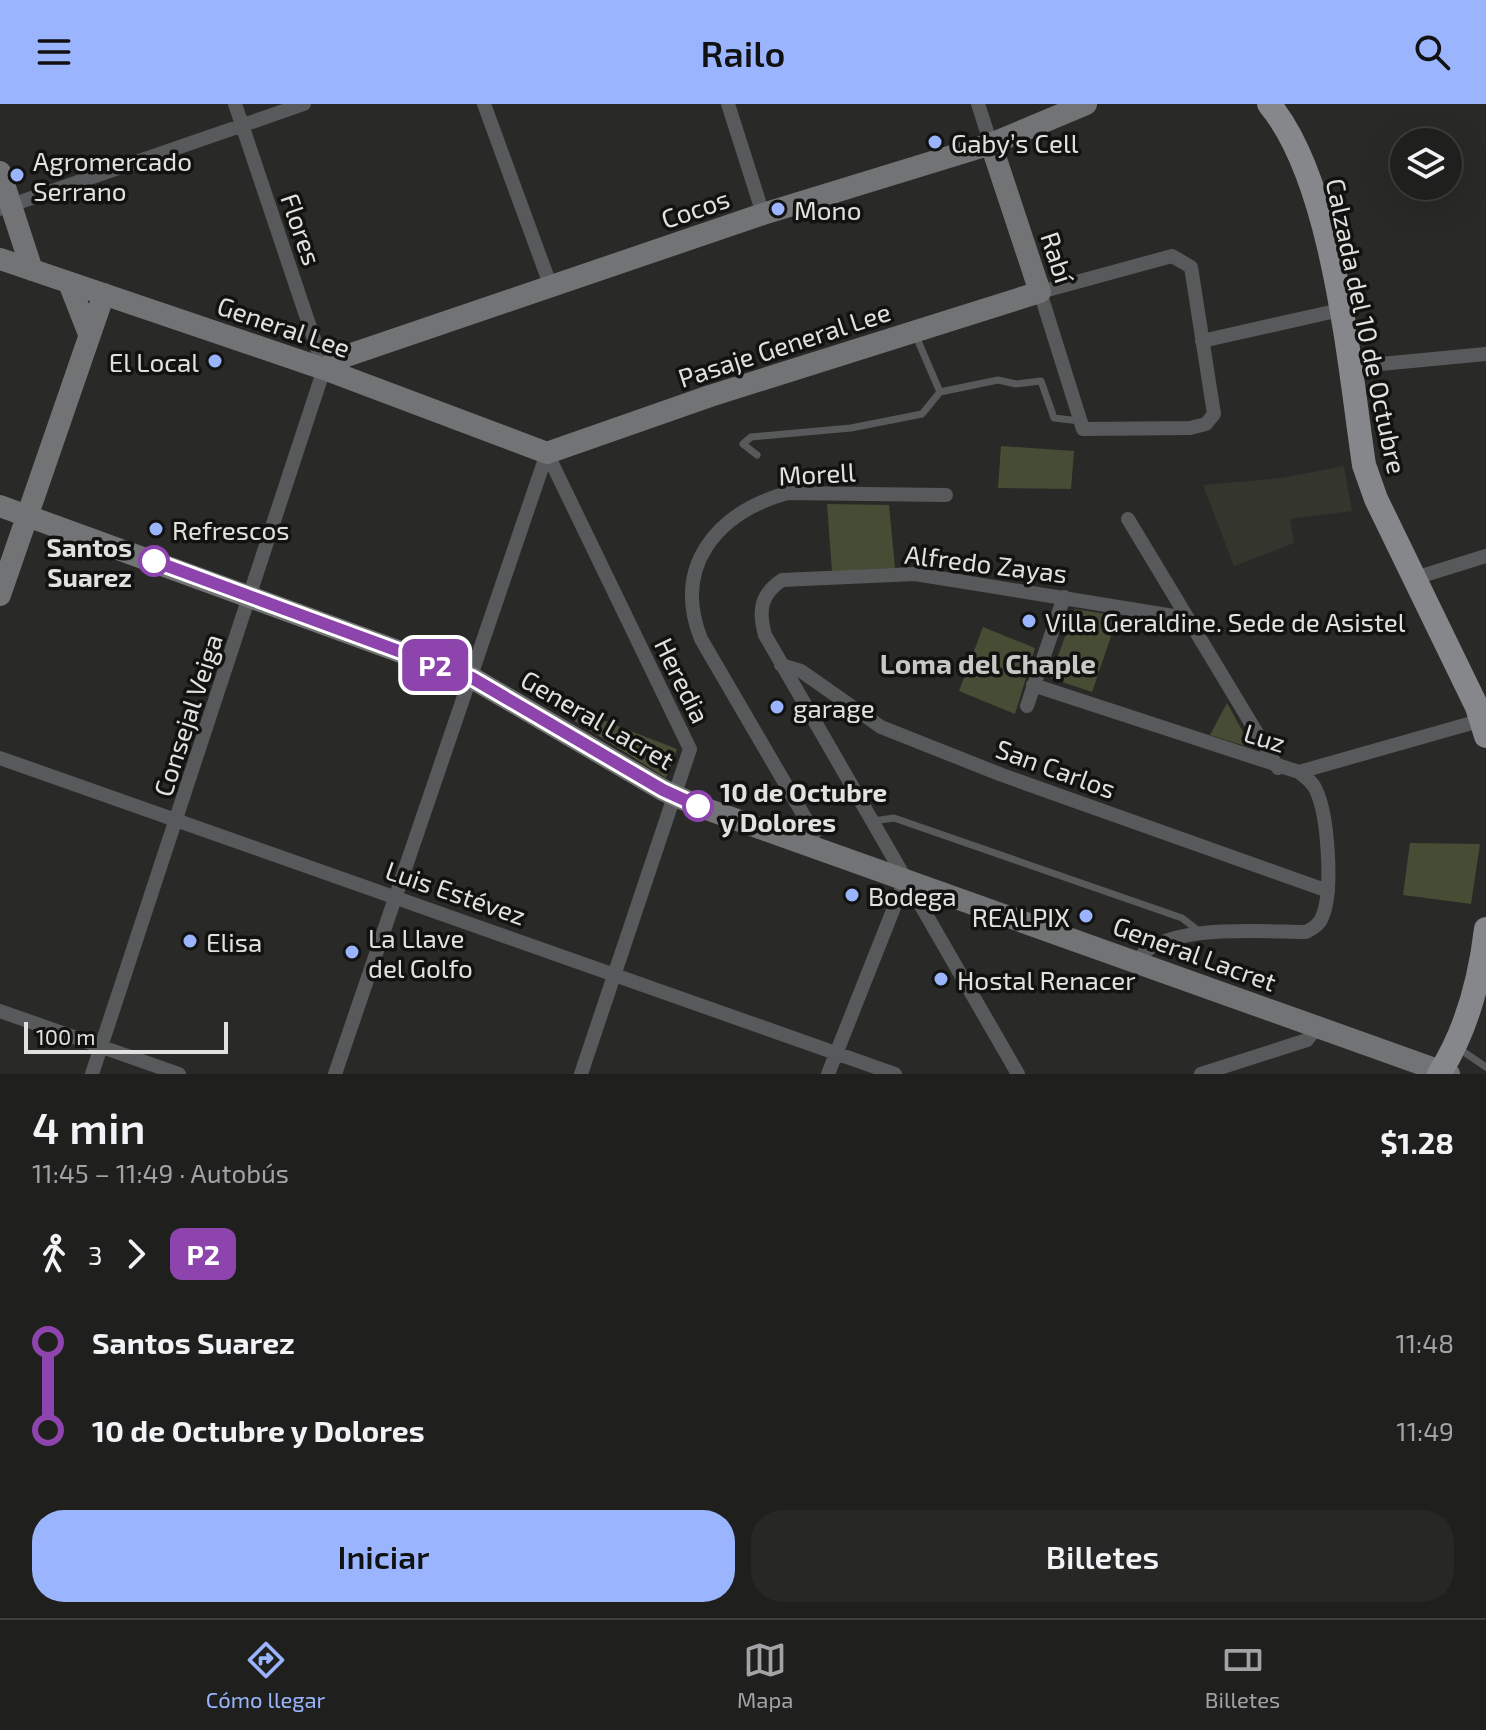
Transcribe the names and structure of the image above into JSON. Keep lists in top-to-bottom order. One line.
{"streets":{"main road":["Calzada del 10 de Octubre"],"street":["Cocos","Flores","Rabí","General Lee","Pasaje General Lee","Morell","Alfredo Zayas","Heredia","Consejal Veiga","General Lacret","Luz","San Carlos","Luis Estévez"]},"crossings":[["Cocos","Flores"],["Cocos","Rabí"],["Cocos","General Lee"],["Cocos","Consejal Veiga"],["Flores","General Lee"],["Flores","Consejal Veiga"],["Rabí","Pasaje General Lee"],["General Lee","Pasaje General Lee"],["General Lee","Heredia"],["General Lee","Consejal Veiga"],["Calzada del 10 de Octubre","Luz"],["Pasaje General Lee","Heredia"],["Morell","General Lacret"],["Alfredo Zayas","General Lacret"],["Alfredo Zayas","San Carlos"],["Heredia","General Lacret"],["Heredia","Luis Estévez"],["Consejal Veiga","General Lacret"],["Consejal Veiga","Luis Estévez"]],"districts":["Loma del Chaple"],"places":["Gaby’s Cell","Agromercado Serrano","Mono","El Local","Refrescos","Santos Suarez","Villa Geraldine. Sede de Asistel","garage","10 de Octubre y Dolores","Bodega","REALPIX","Elisa","La Llave del Golfo","Hostal Renacer"],"lines":["bus line P2"],"scale_bar":"100 m","page":{"header":"Railo","on_map":"P2","scale":"100 m","heading":["4 min","11:45 – 11:49 · Autobús","$1.28"],"legs":["3","P2"],"list":[{"name":"Santos Suarez","value":"11:48"},{"name":"10 de Octubre y Dolores","value":"11:49"}],"buttons":["Iniciar","Billetes"],"tabs":["Cómo llegar","Mapa","Billetes"]}}
